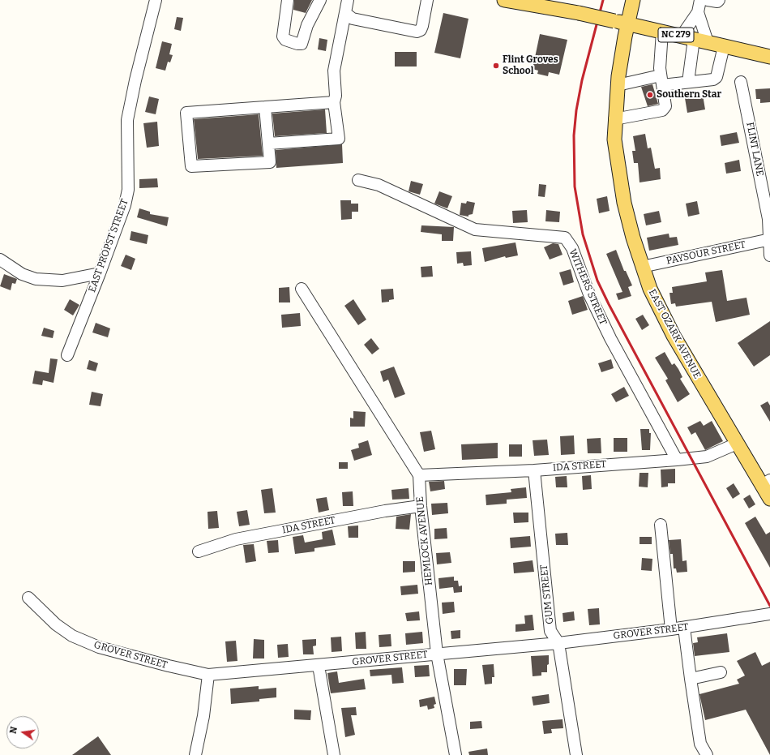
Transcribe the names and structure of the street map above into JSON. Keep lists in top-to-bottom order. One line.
{"streets":{"main road":["NC 279","EAST OZARK AVENUE"],"street":["FLINT LANE","EAST PROPST STREET","PAYSOUR STREET","WITHERS STREET","IDA STREET","HEMLOCK AVENUE","GUM STREET","GROVER STREET"]},"crossings":[["NC 279","EAST OZARK AVENUE"],["FLINT LANE","PAYSOUR STREET"],["PAYSOUR STREET","EAST OZARK AVENUE"],["WITHERS STREET","IDA STREET"],["EAST OZARK AVENUE","IDA STREET"],["IDA STREET","HEMLOCK AVENUE"],["IDA STREET","GUM STREET"],["HEMLOCK AVENUE","GROVER STREET"],["GUM STREET","GROVER STREET"]],"places":["Flint Groves School","Southern Star"],"north":"left"}
